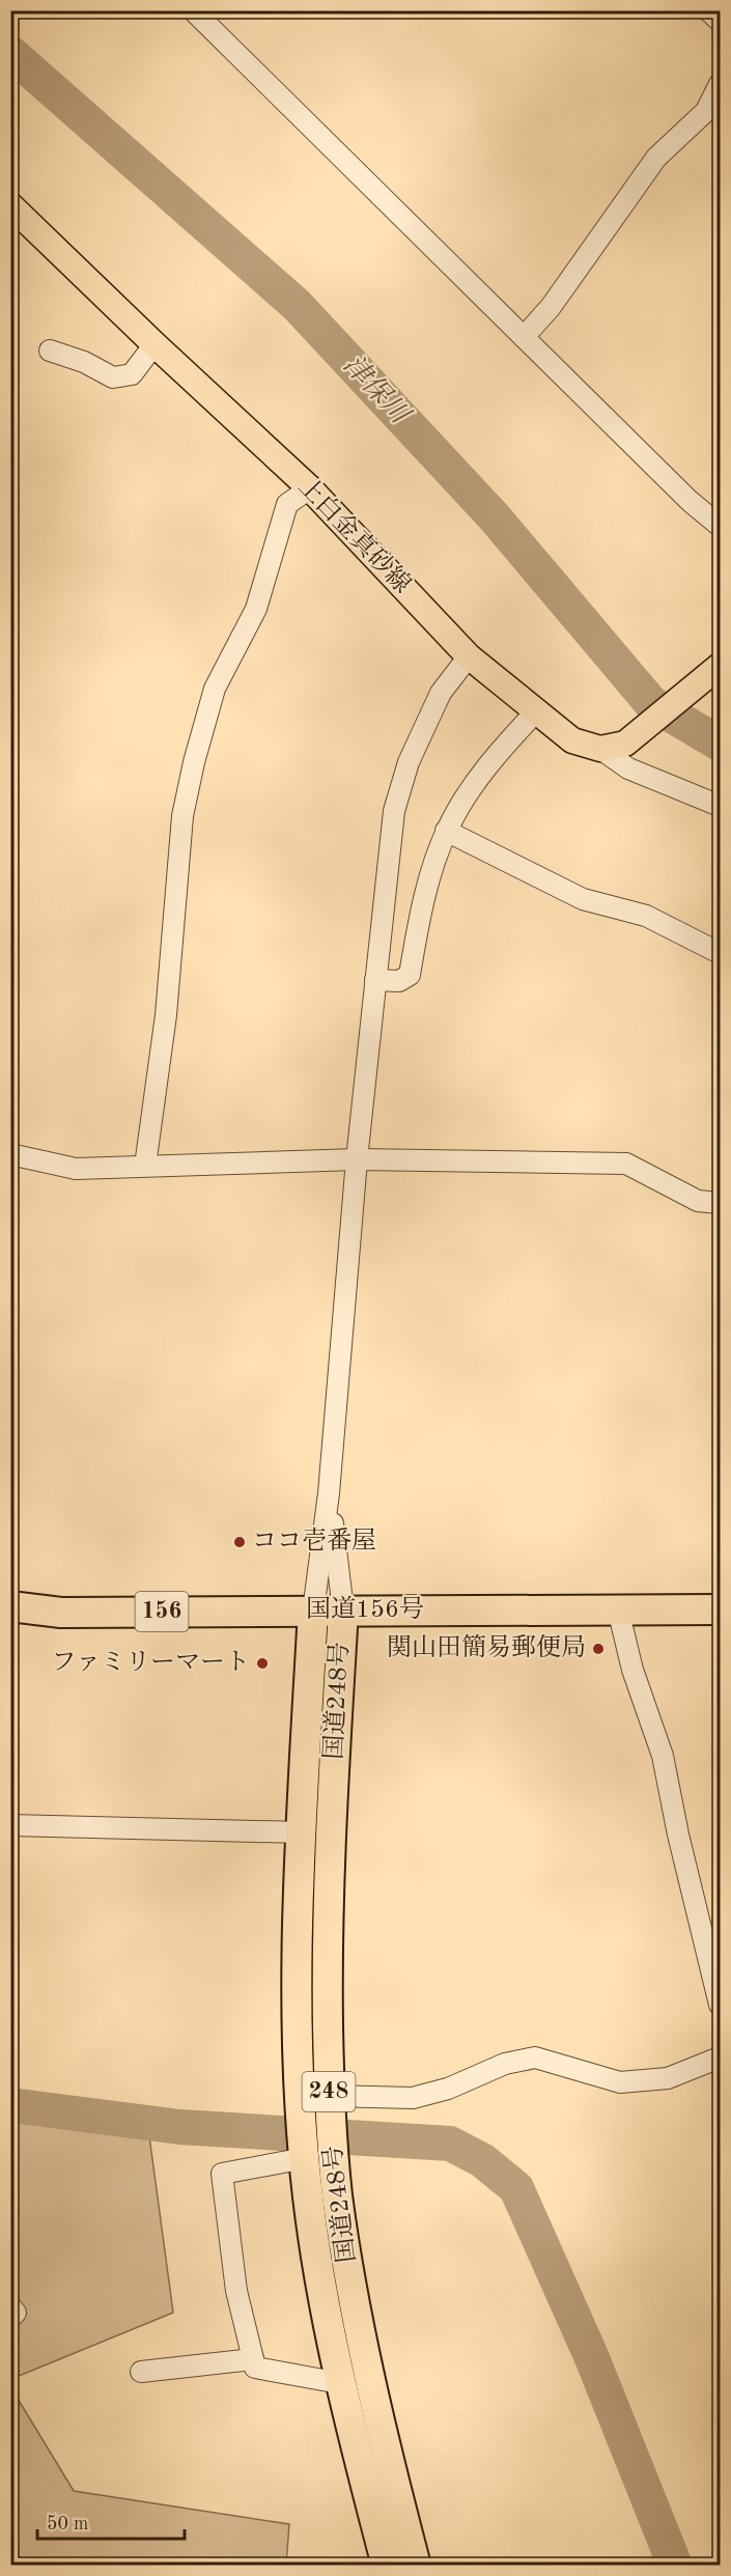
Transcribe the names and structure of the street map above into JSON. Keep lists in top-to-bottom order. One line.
{"streets":{"highway":["国道156号","156","国道248号","248"],"main road":["上白金真砂線"]},"crossings":[["国道156号","国道248号"]],"water":["津保川"],"places":["ココ壱番屋","関山田簡易郵便局","ファミリーマート"],"scale_bar":"50 m"}
